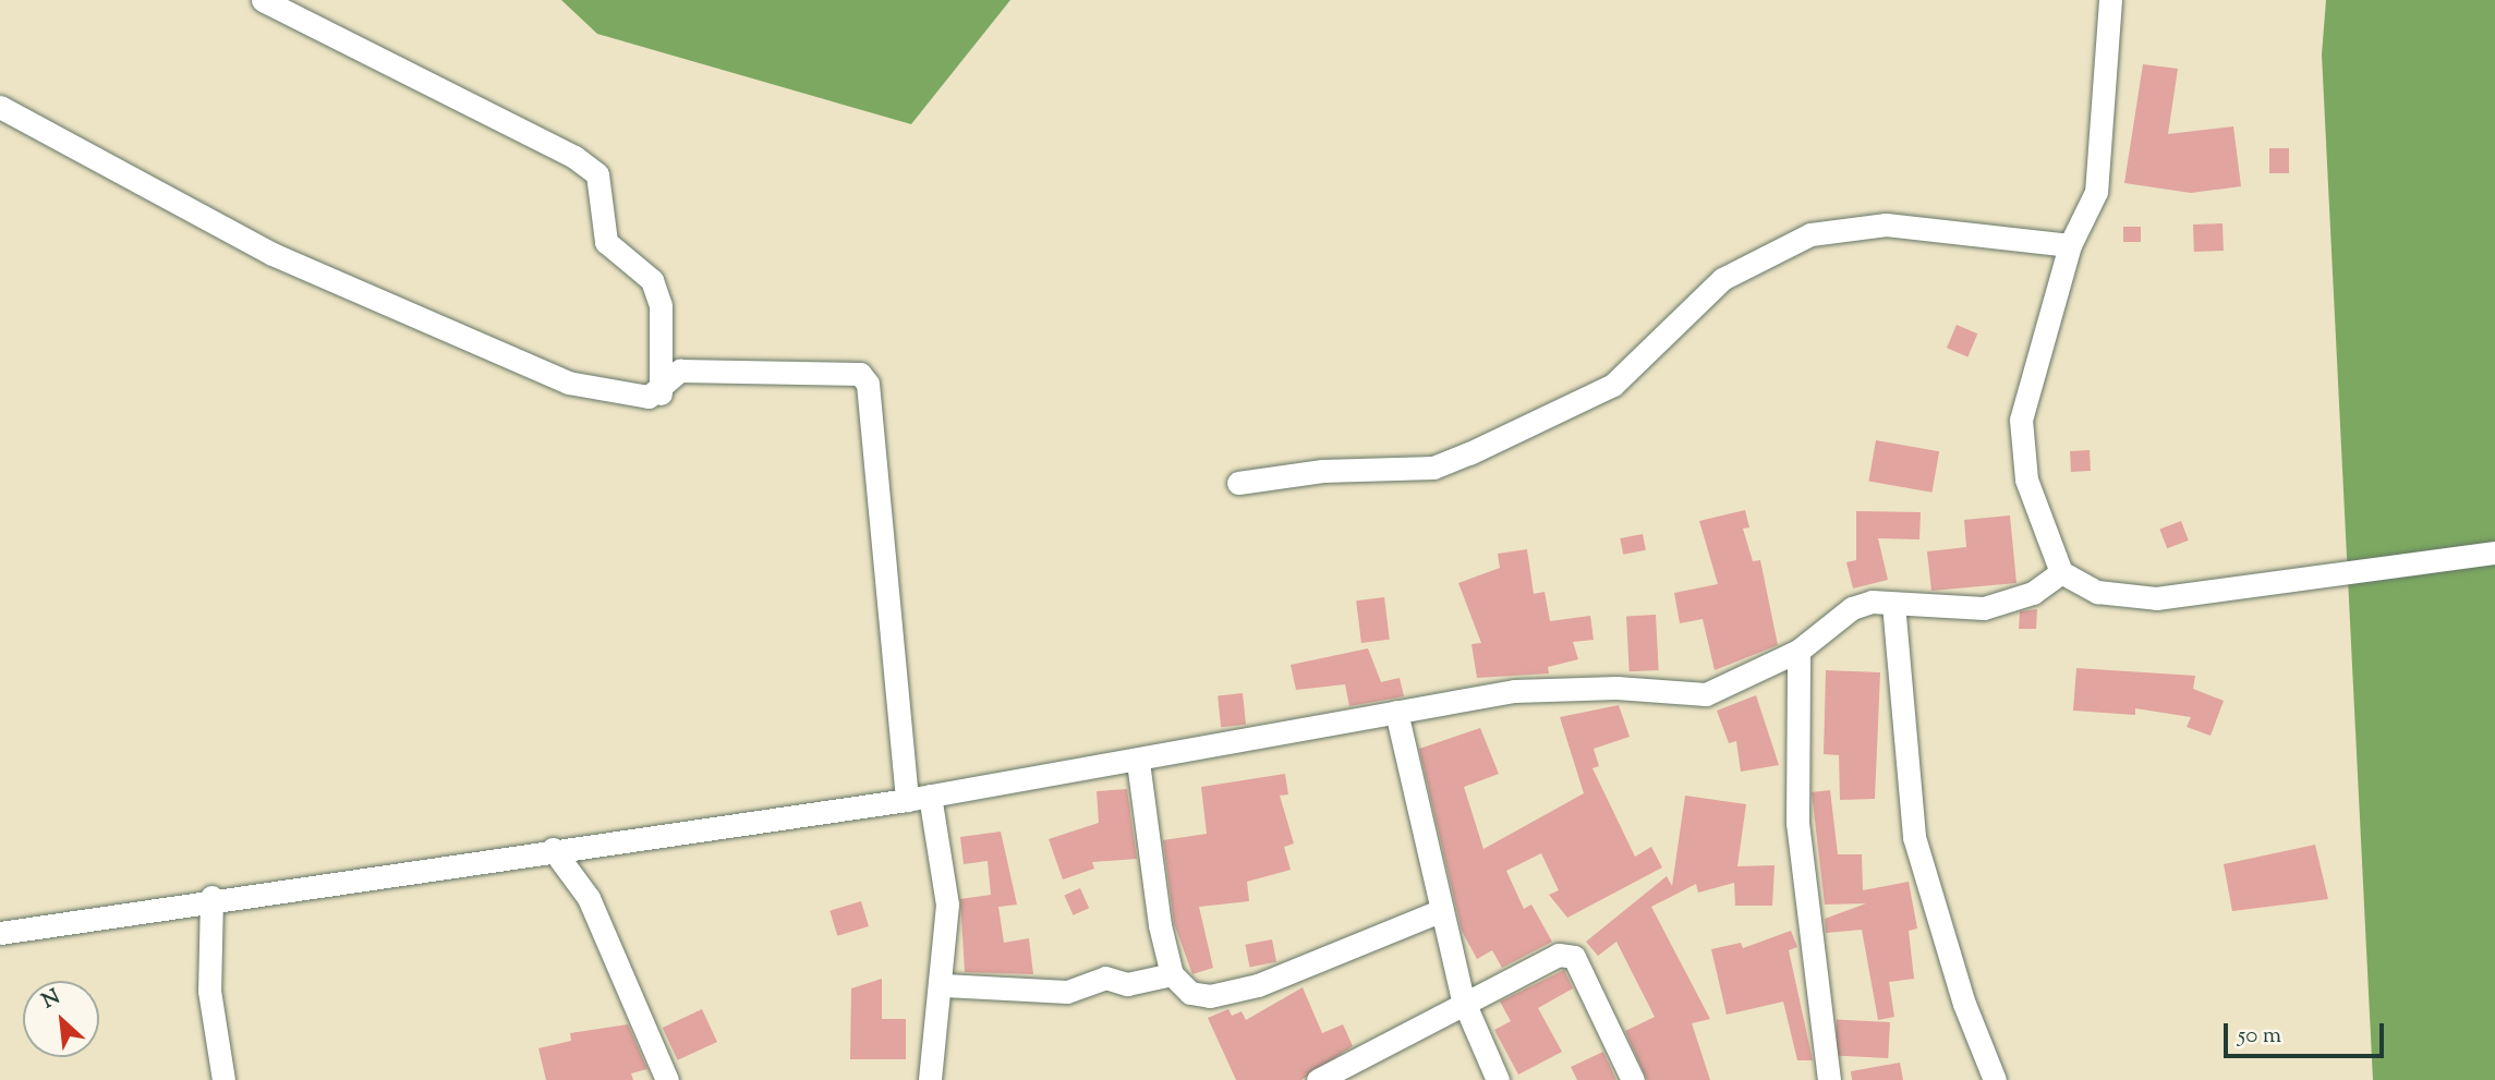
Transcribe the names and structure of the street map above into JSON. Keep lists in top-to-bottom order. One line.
{"scale_bar":"50 m","north":"top left"}
